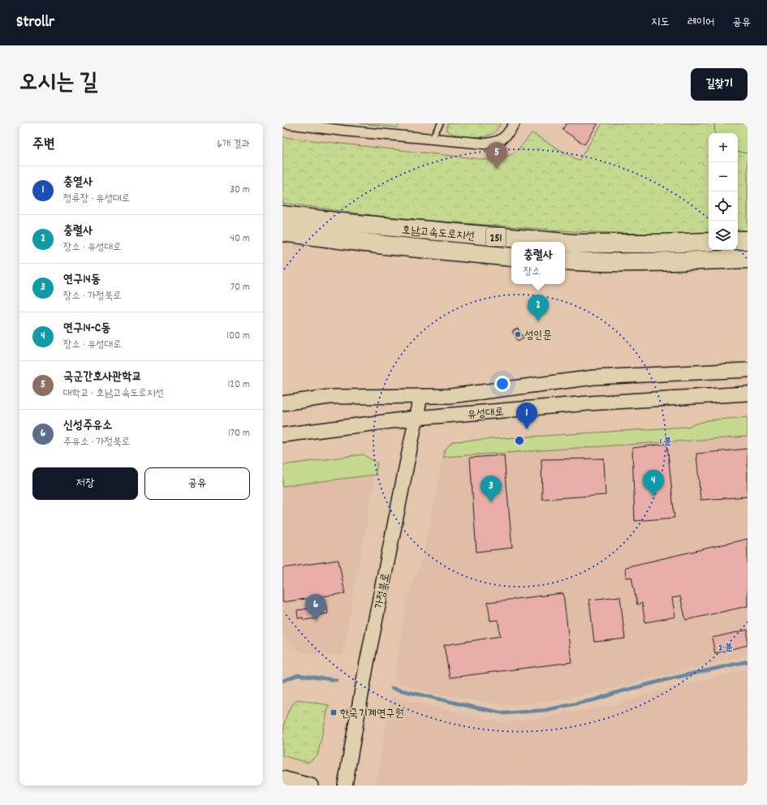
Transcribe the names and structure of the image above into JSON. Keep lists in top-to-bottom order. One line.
{"streets":{"highway":["호남고속도로지선","251"],"main road":["유성대로","가정북로"]},"crossings":[["유성대로","가정북로"]],"places":{"other":["성인문"],"transit":["한국기계연구원"]},"page":{"header":"Strollr","nav":["지도","레이어","공유"],"title":"오시는 길","buttons":["길찾기",["저장","공유"]],"heading":["주변","6개 결과"],"map_buttons":["+","−"],"pins":["5","2","1","4","3","6"],"list":[{"mark":"1","name":"충열사","note":"정류장 · 유성대로","value":"30 m"},{"mark":"2","name":"충렬사","note":"장소 · 유성대로","value":"40 m"},{"mark":"3","name":"연구14동","note":"장소 · 가정북로","value":"70 m"},{"mark":"4","name":"연구14-C동","note":"장소 · 유성대로","value":"100 m"},{"mark":"5","name":"국군간호사관학교","note":"대학교 · 호남고속도로지선","value":"120 m"},{"mark":"6","name":"신성주유소","note":"주유소 · 가정북로","value":"170 m"}],"popup":["충렬사","장소"]},"rings":["1 분","2 분"]}
